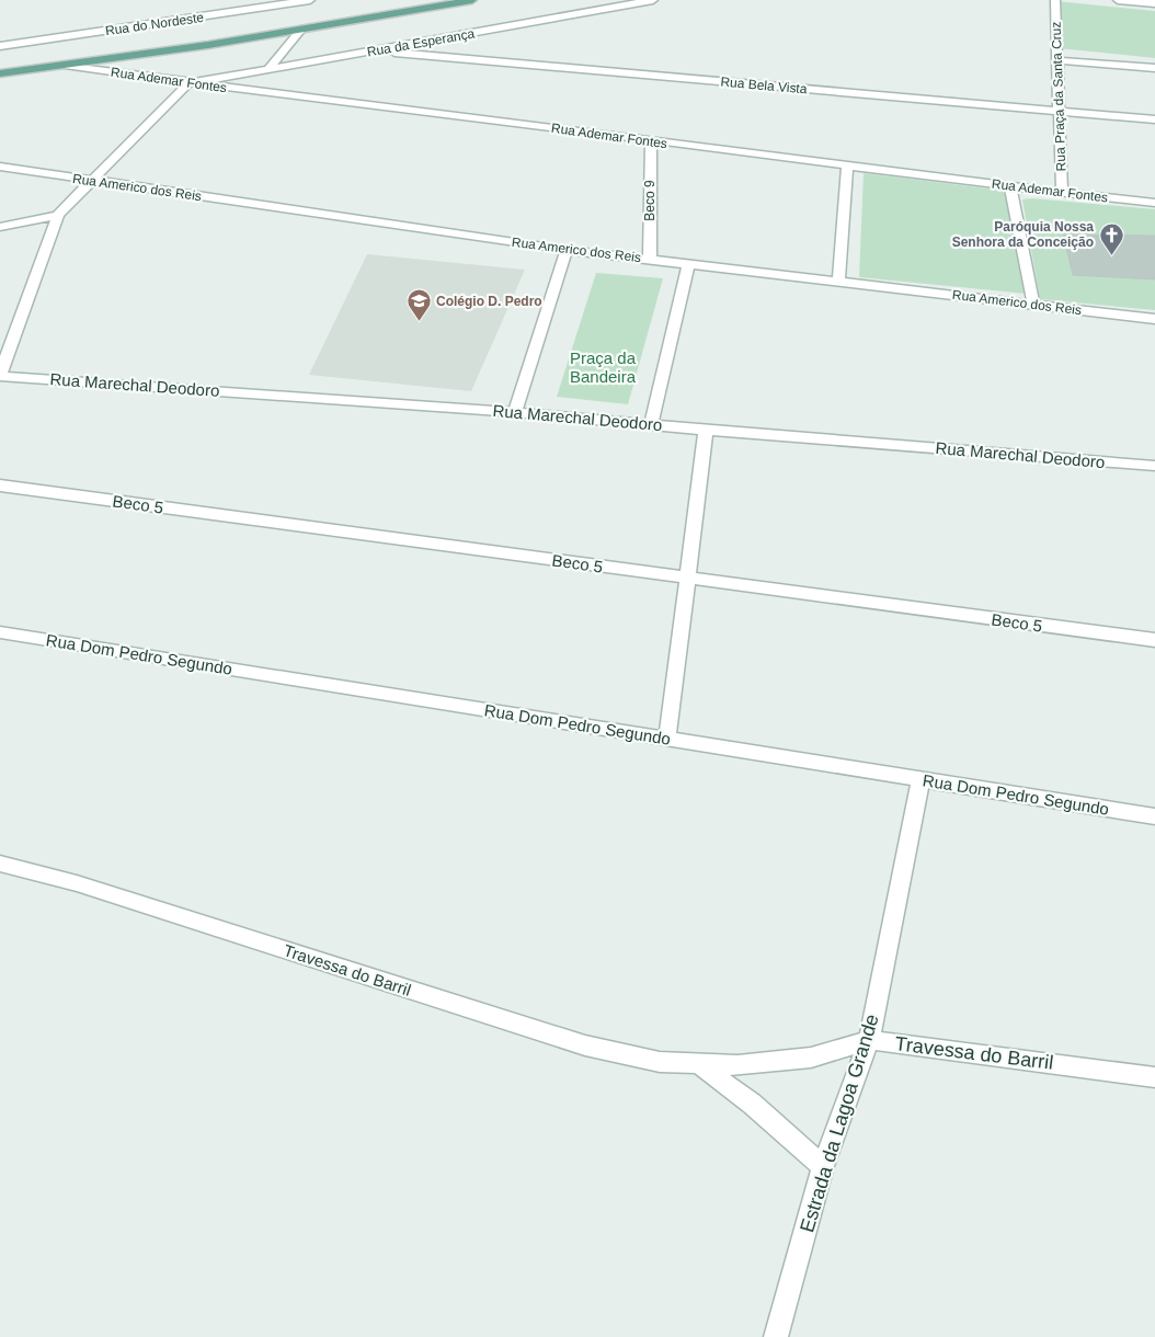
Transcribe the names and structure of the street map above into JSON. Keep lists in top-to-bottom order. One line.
{"streets":{"street":["Rua do Nordeste","Rua da Esperança","Rua Ademar Fontes","Rua Bela Vista","Rua Praça da Santa Cruz","Rua Americo dos Reis","Beco 9","Rua Marechal Deodoro","Beco 5","Rua Dom Pedro Segundo","Travessa do Barril","Estrada da Lagoa Grande"]},"crossings":[["Rua da Esperança","Rua Ademar Fontes"],["Rua da Esperança","Rua Bela Vista"],["Rua Ademar Fontes","Rua Praça da Santa Cruz"],["Rua Ademar Fontes","Beco 9"],["Rua Bela Vista","Rua Praça da Santa Cruz"],["Rua Americo dos Reis","Beco 9"],["Rua Dom Pedro Segundo","Estrada da Lagoa Grande"],["Travessa do Barril","Estrada da Lagoa Grande"]],"parks":["Praça da Bandeira"],"places":{"church":["Paróquia Nossa Senhora da Conceição"],"school or university":["Colégio D. Pedro"]}}
